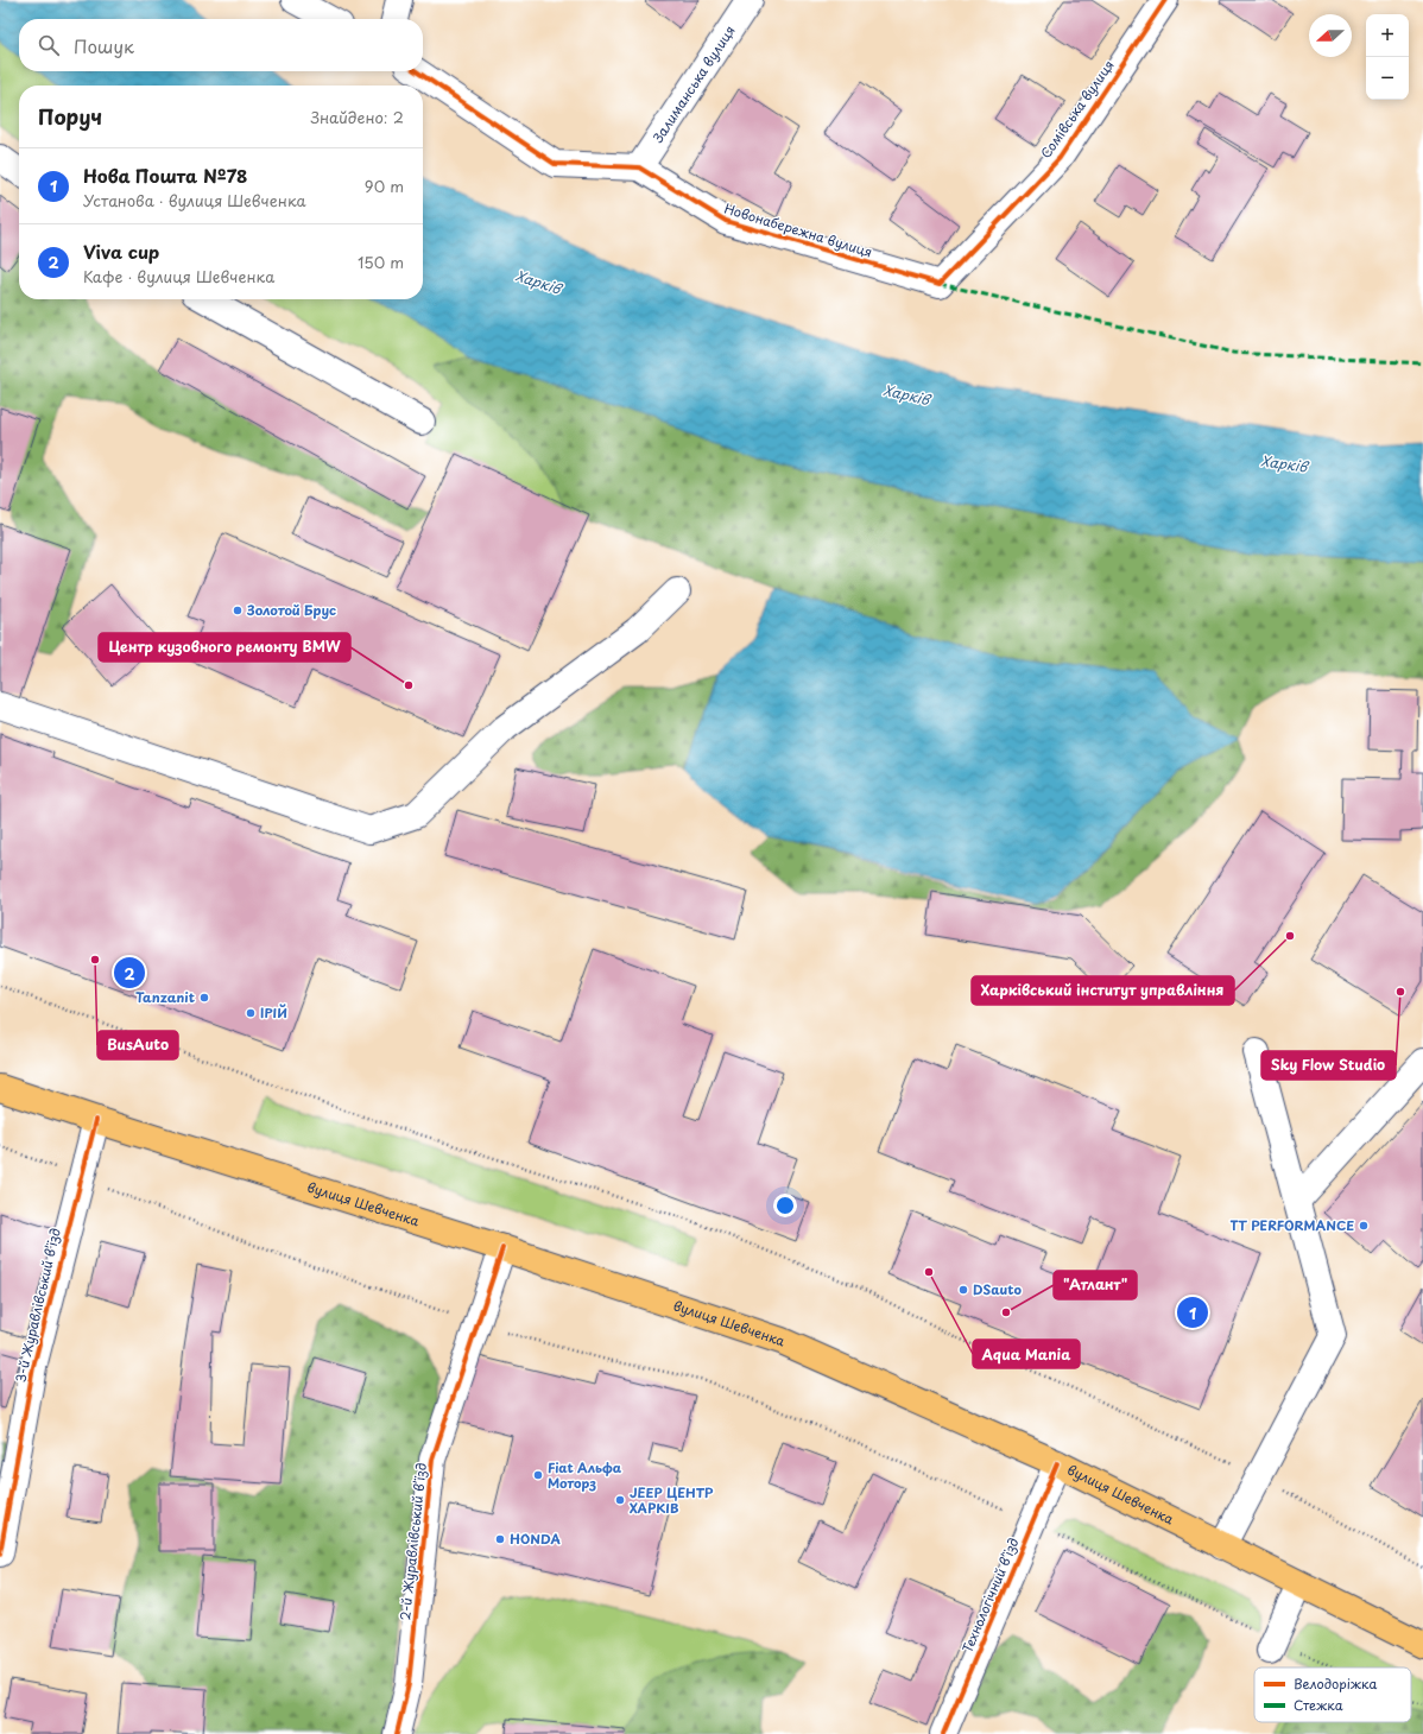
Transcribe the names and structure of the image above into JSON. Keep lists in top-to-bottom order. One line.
{"streets":{"main road":["вулиця Шевченка"],"street":["Залиманська вулиця","Сомівська вулиця","Новонабережна вулиця","3-й Журавлівський в’їзд","2-й Журавлівський в’їзд","Технологічний в’їзд"]},"crossings":[["Залиманська вулиця","Новонабережна вулиця"],["Сомівська вулиця","Новонабережна вулиця"],["вулиця Шевченка","3-й Журавлівський в’їзд"],["вулиця Шевченка","2-й Журавлівський в’їзд"],["вулиця Шевченка","Технологічний в’їзд"]],"water":["Харків"],"places":["Золотой Брус","Центр кузовного ремонту BMW","Харківський інститут управління","BusAuto","Sky Flow Studio","Tanzanit","ІРІЙ","TT PERFORMANCE","Aqua Mania","DSauto","\"Атлант\"","Fiat Альфа Моторз","JEEP ЦЕНТР ХАРКІВ","HONDA"],"legend":["Велодоріжка","Стежка"],"north":"left","page":{"map_buttons":["+","−"],"search":"Пошук","heading":["Поруч","Знайдено: 2"],"list":[{"mark":"1","name":"Нова Пошта №78","note":"Установа · вулиця Шевченка","value":"90 m"},{"mark":"2","name":"Viva cup","note":"Кафе · вулиця Шевченка","value":"150 m"}],"pins":["2","1"]}}
